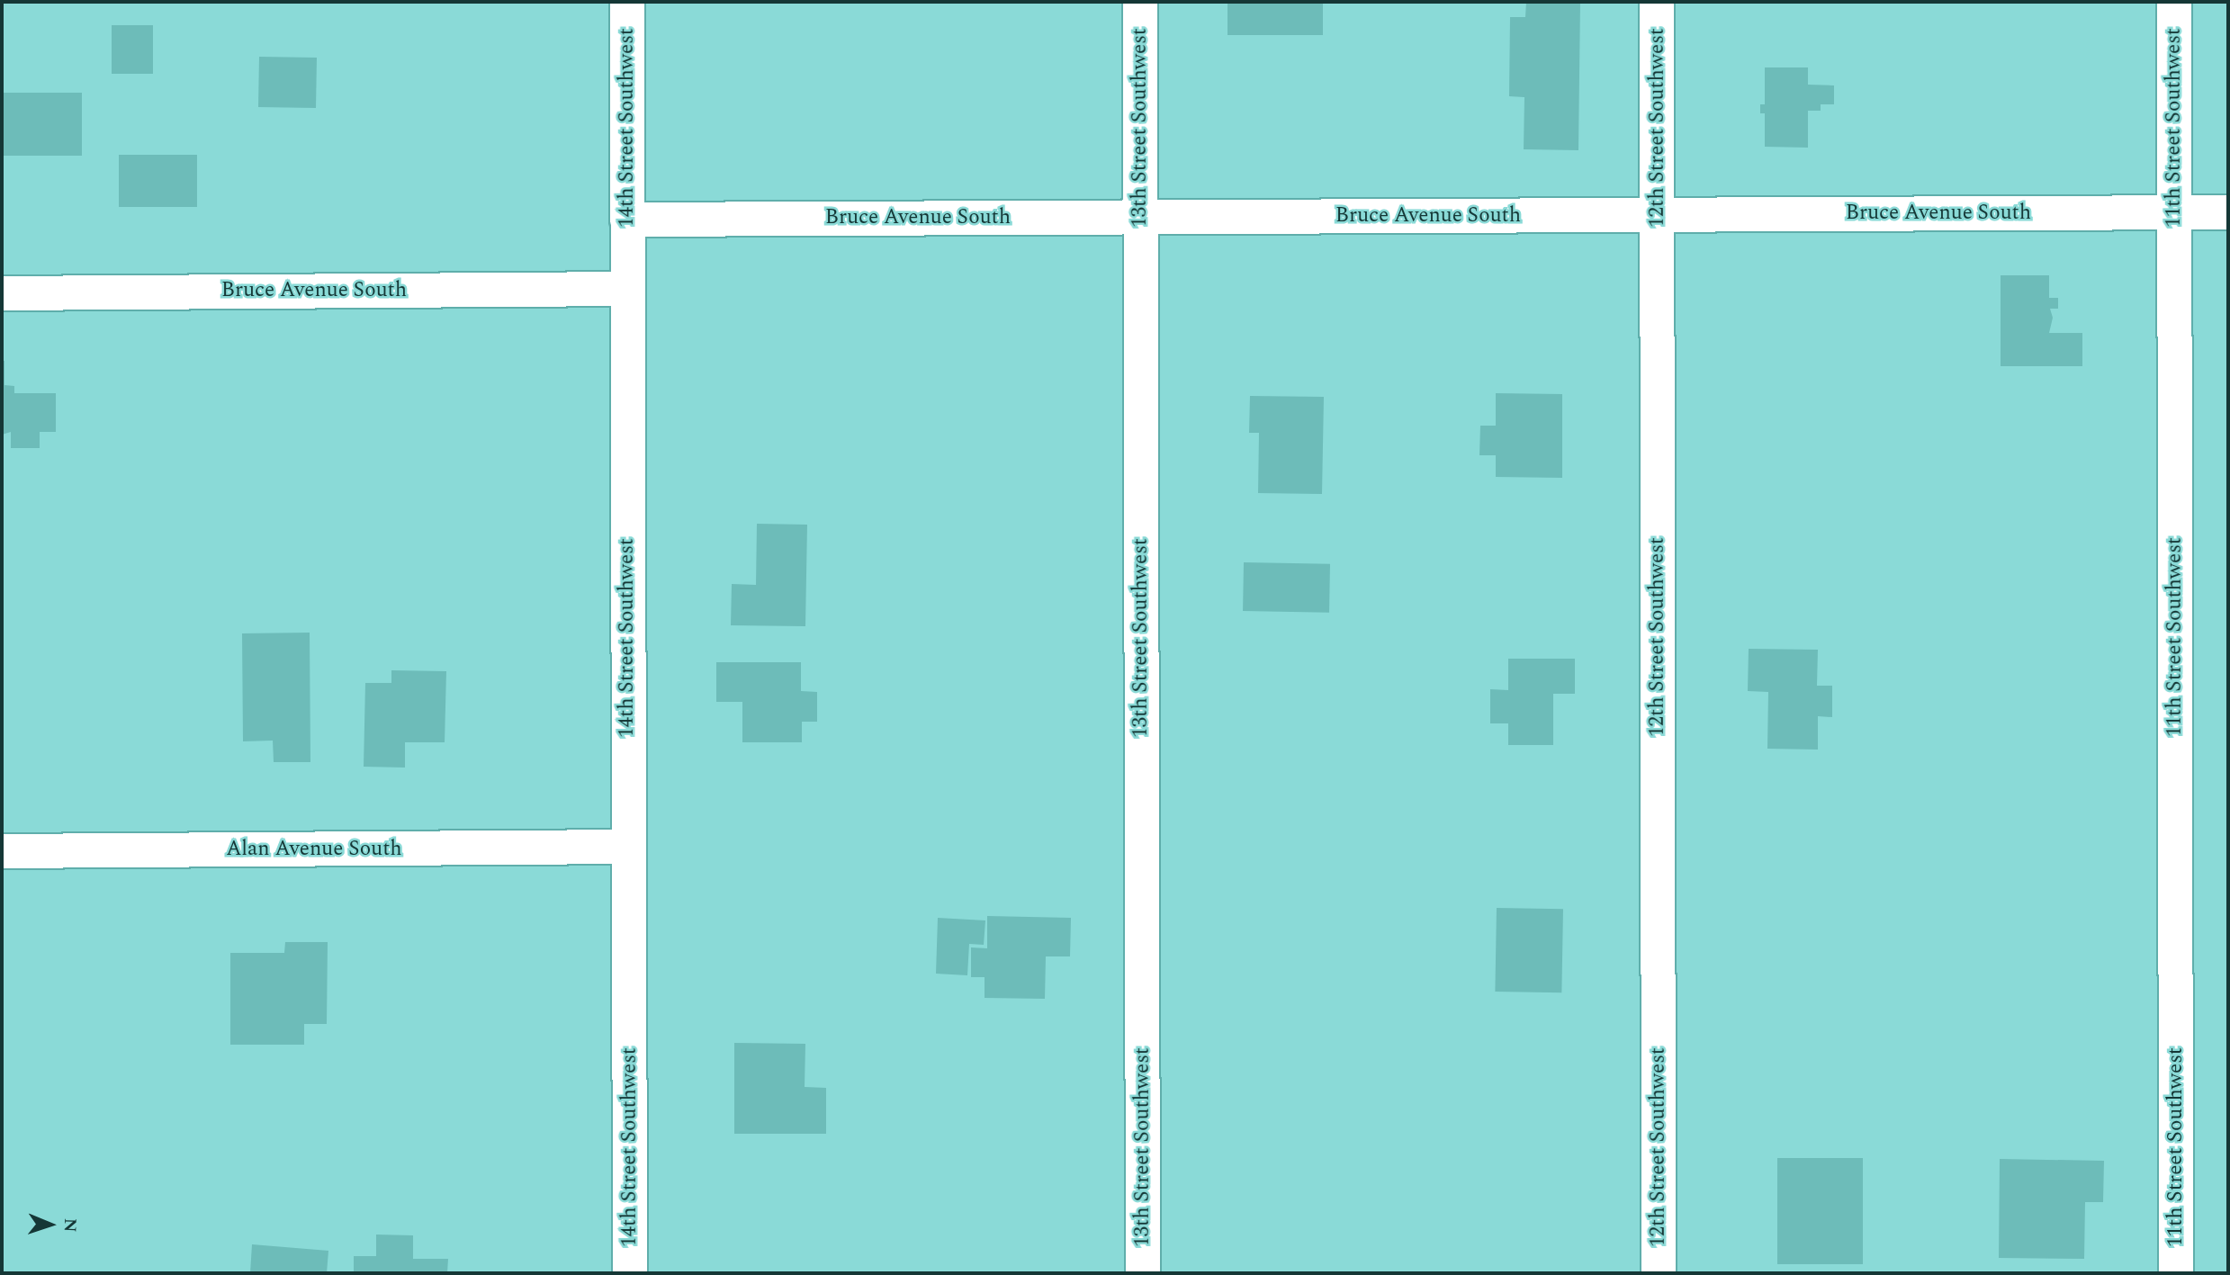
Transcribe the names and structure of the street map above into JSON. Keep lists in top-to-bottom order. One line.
{"streets":{"street":["14th Street Southwest","13th Street Southwest","12th Street Southwest","11th Street Southwest","Bruce Avenue South","Alan Avenue South"]},"crossings":[["14th Street Southwest","Bruce Avenue South"],["14th Street Southwest","Alan Avenue South"],["13th Street Southwest","Bruce Avenue South"],["12th Street Southwest","Bruce Avenue South"],["11th Street Southwest","Bruce Avenue South"]],"north":"right"}
